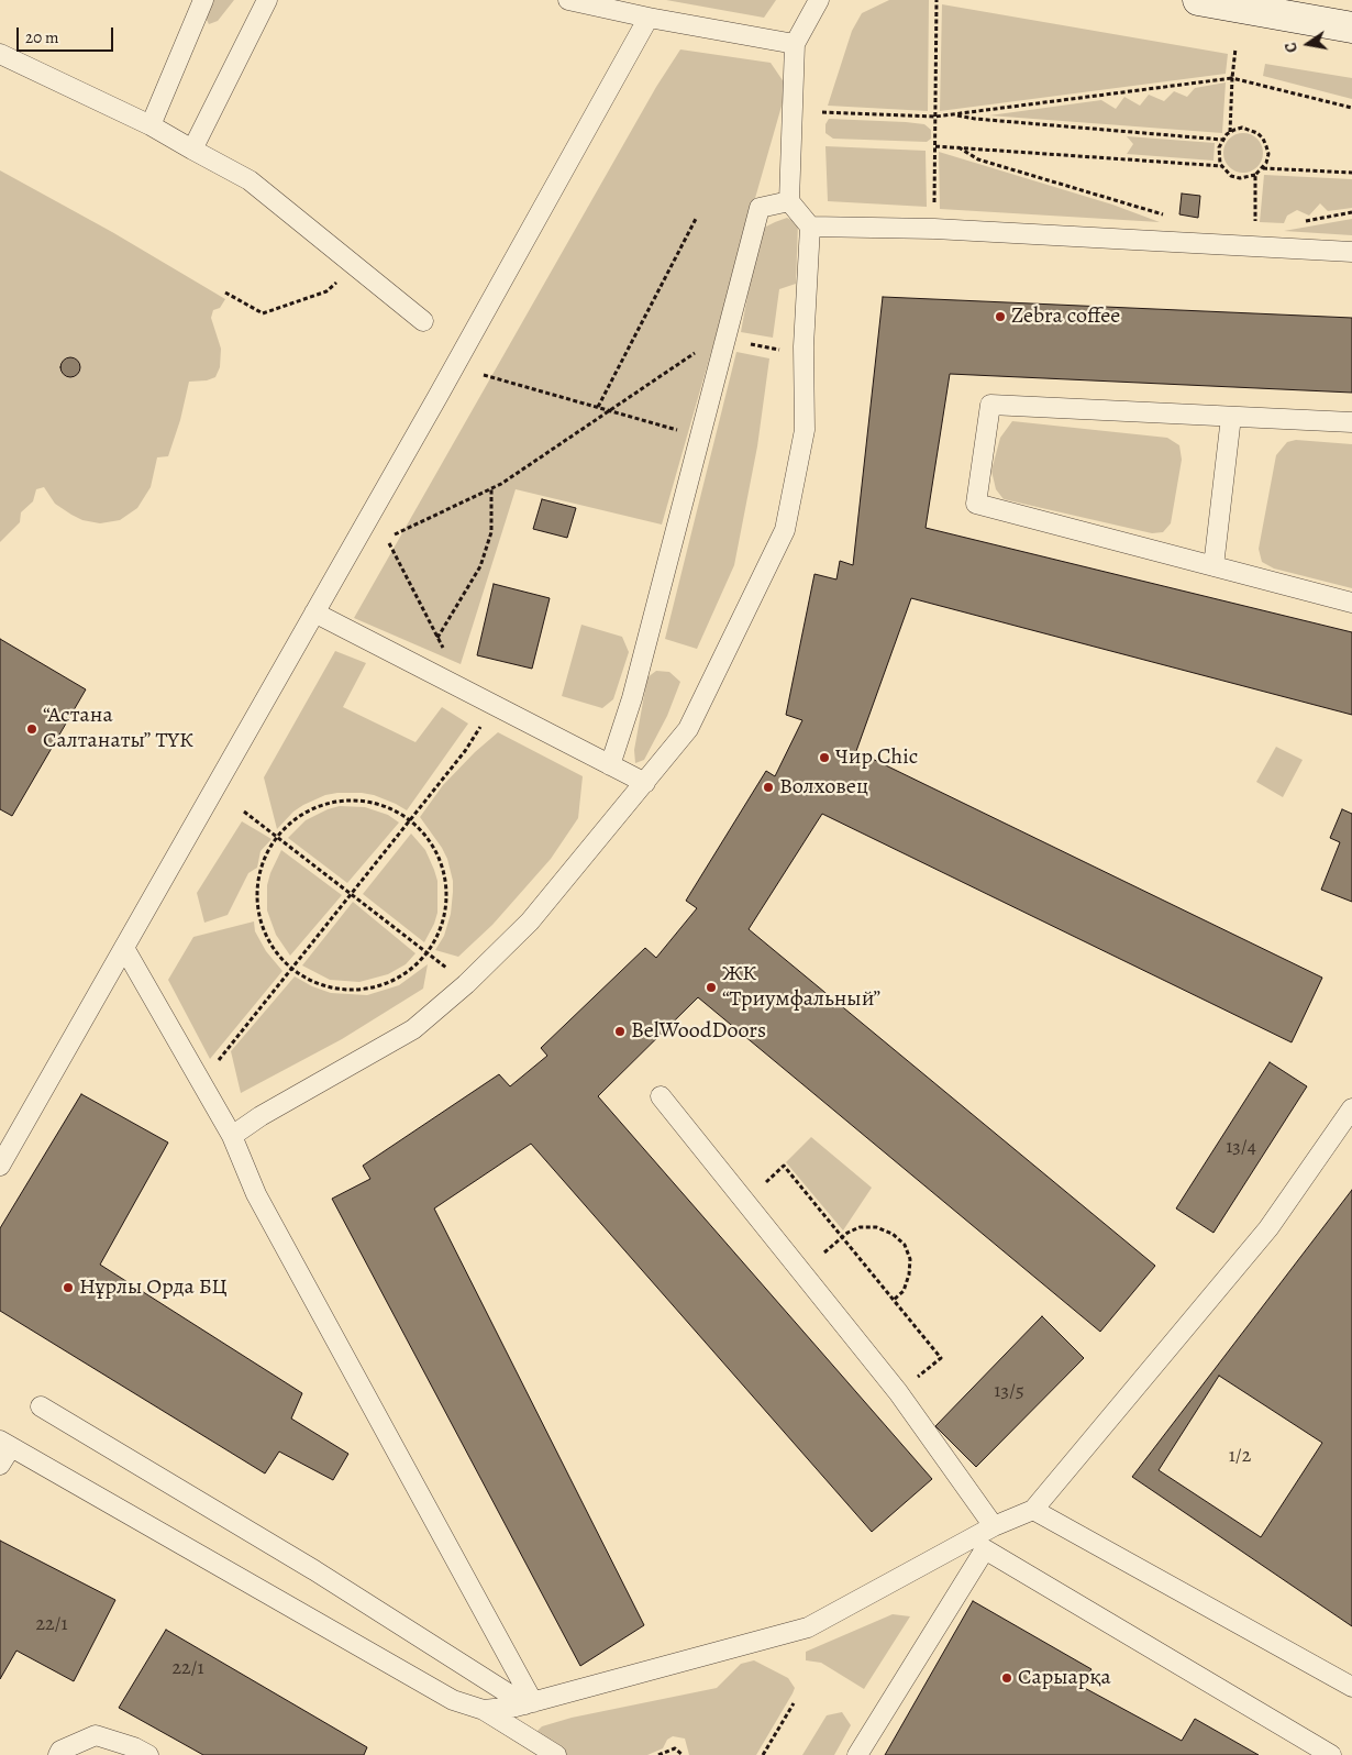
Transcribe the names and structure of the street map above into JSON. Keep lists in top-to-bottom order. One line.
{"places":["Zebra coffee","“Астана Салтанаты” ТҮК","Чир Chic","Волховец","ЖК “Триумфальный”","BelWoodDoors","Нұрлы Орда БЦ","Сарыарқа"],"house_numbers":["13/4","13/5","1/2","22/1","22/1"],"scale_bar":"20 m","north":"left"}
